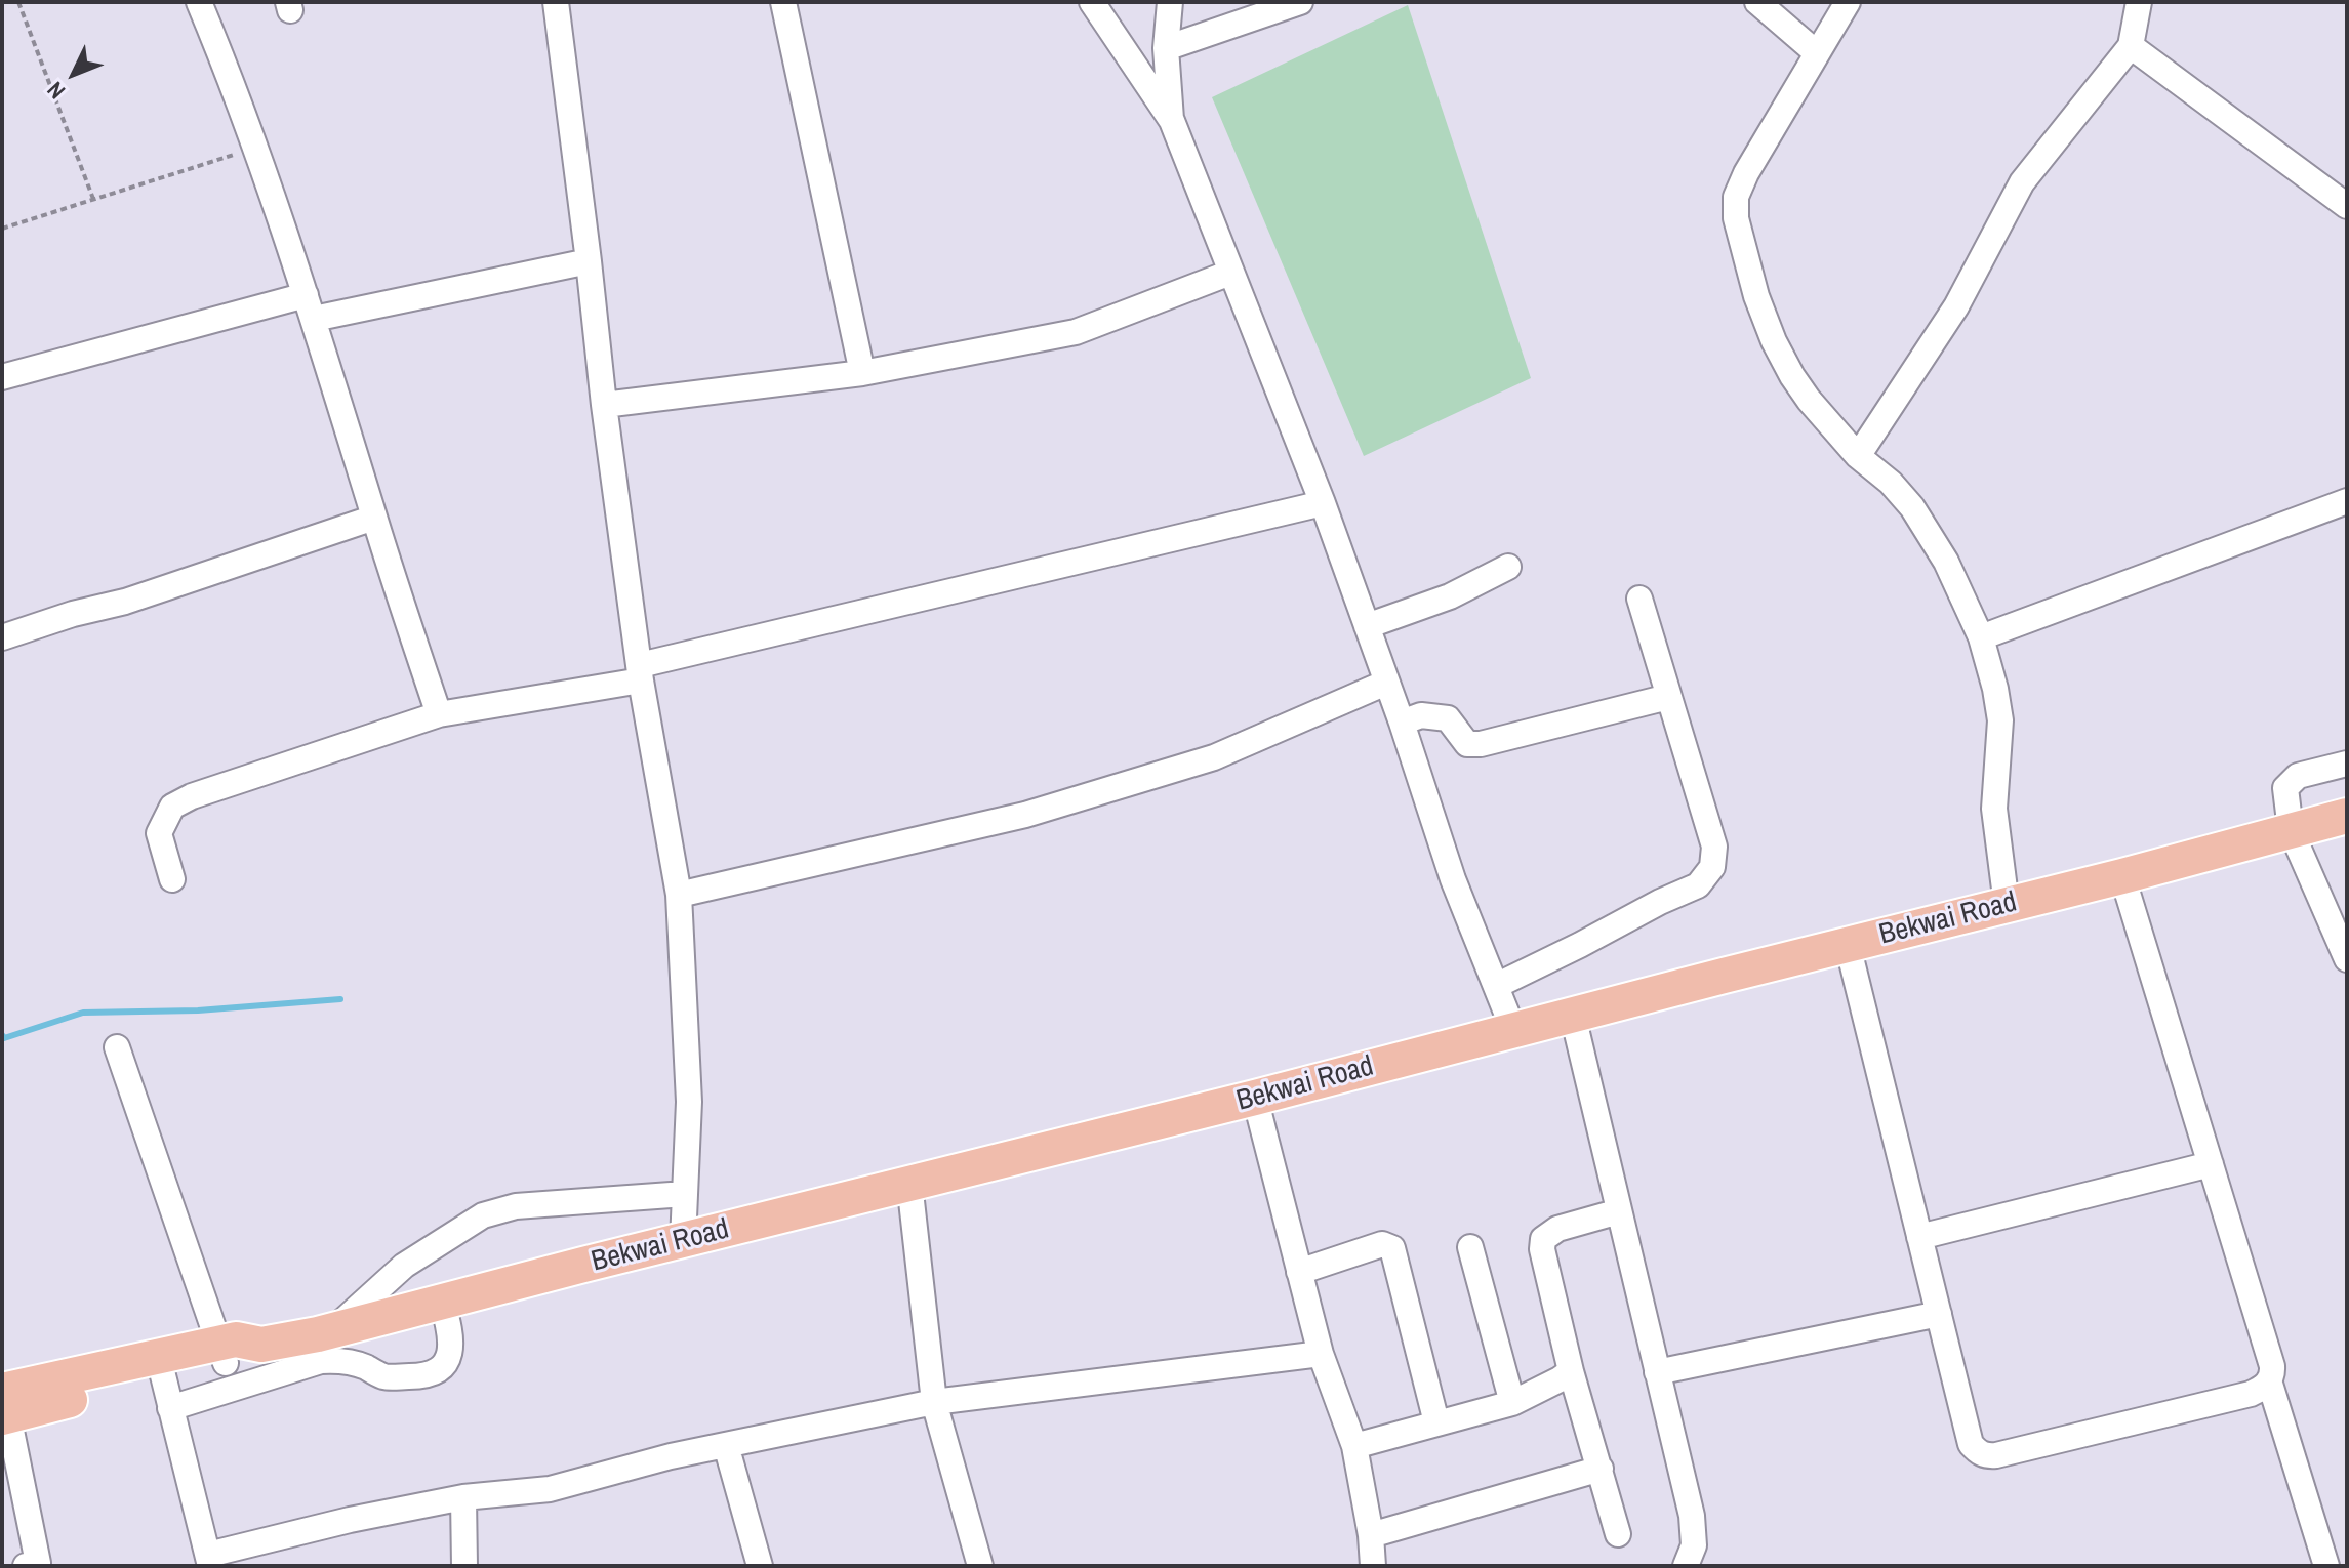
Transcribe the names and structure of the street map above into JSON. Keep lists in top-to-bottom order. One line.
{"streets":{"highway":["Bekwai Road"]},"north":"bottom left"}
